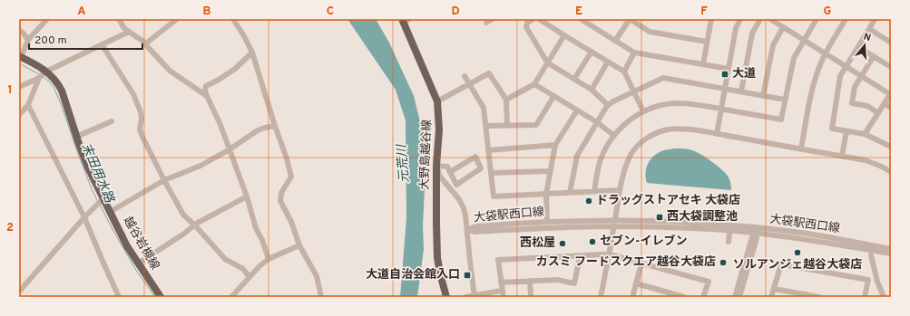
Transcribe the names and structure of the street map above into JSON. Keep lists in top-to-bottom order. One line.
{"streets":{"main road":["大野島越谷線","越谷岩槻線"],"street":["大袋駅西口線"]},"water":["元荒川","末田用水路"],"places":{"transit":["大道","西大袋調整池","大道自治会館入口"],"other":["ドラッグストアセキ 大袋店","セブン-イレブン","西松屋","ソルアンジェ越谷大袋店","カスミ フードスクエア越谷大袋店"]},"scale_bar":"200 m","north":"top","grid":{"columns":["A","B","C","D","E","F","G"],"rows":["1","2"]}}
